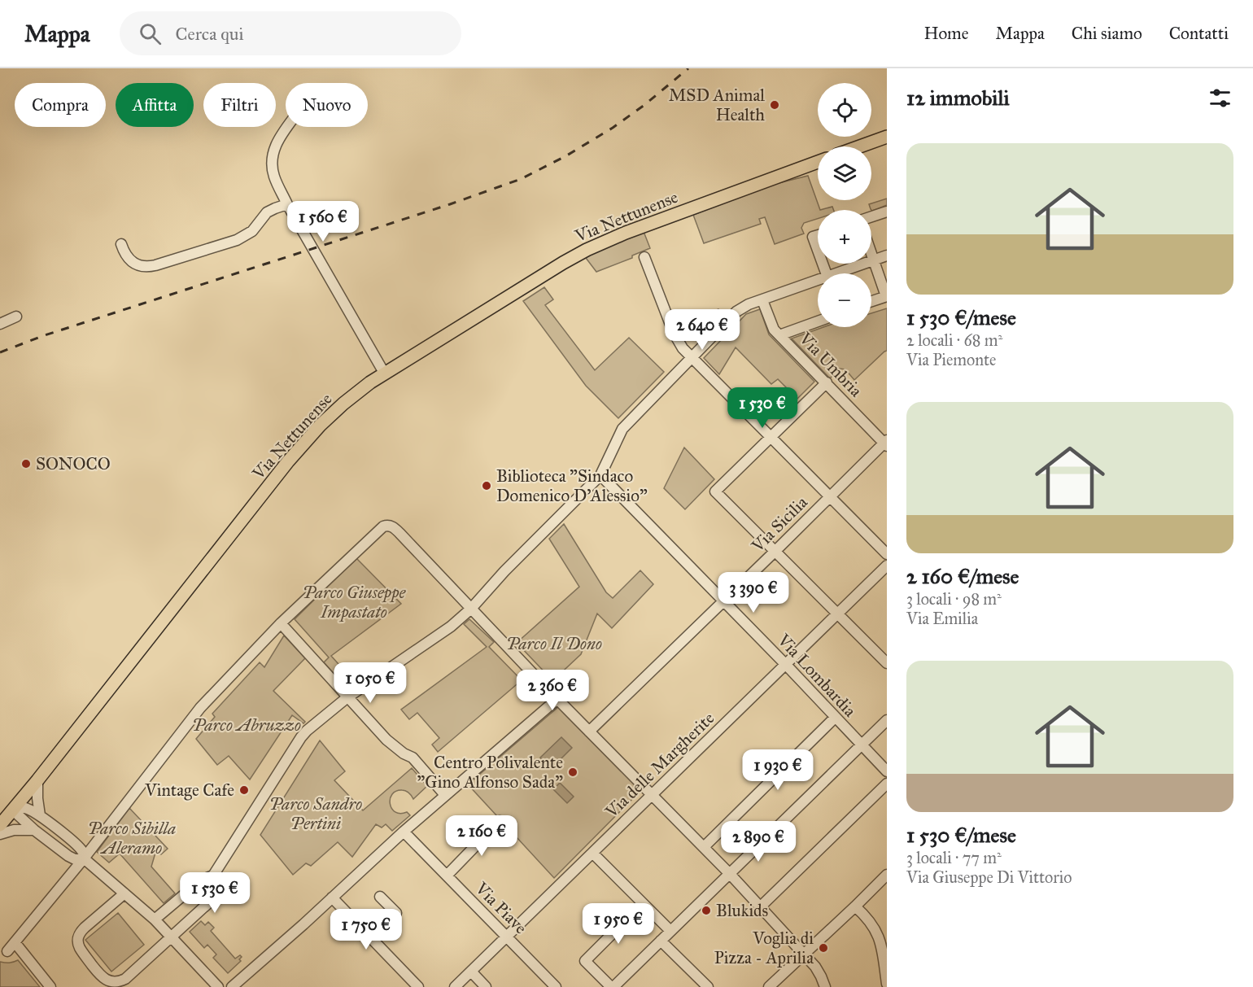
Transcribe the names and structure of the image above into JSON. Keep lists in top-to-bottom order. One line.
{"streets":{"main road":["Via Nettunense"],"street":["Via Umbria","Via Sicilia","Via Lombardia","Via delle Margherite","Via Piave"]},"crossings":[["Via Umbria","Via Sicilia"],["Via Sicilia","Via Lombardia"],["Via Lombardia","Via delle Margherite"],["Via delle Margherite","Via Piave"]],"parks":["Parco Giuseppe Impastato","Parco Il Dono","Parco Abruzzo","Parco Sandro Pertini","Parco Sibilla Aleramo"],"places":["MSD Animal Health","SONOCO","Biblioteca \"Sindaco Domenico D'Alessio\"","Centro Polivalente \"Gino Alfonso Sada\"","Vintage Cafe","Blukids","Voglia di Pizza - Aprilia"],"page":{"header":"Mappa","search":"Cerca qui","nav":["Home","Mappa","Chi siamo","Contatti"],"heading":"12 immobili","map_buttons":["+","−"],"chip":["Compra","Affitta","Filtri","Nuovo"],"list":[{"name":"1 530 €/mese","note":"2 locali · 68 m² · Via Piemonte"},{"name":"2 160 €/mese","note":"3 locali · 98 m² · Via Emilia"},{"name":"1 530 €/mese","note":"3 locali · 77 m² · Via Giuseppe Di Vittorio"}],"price":["1 560 €","2 640 €","1 530 €","3 390 €","1 050 €","2 360 €","1 930 €","2 160 €","2 890 €","1 530 €","1 950 €","1 750 €"]}}
